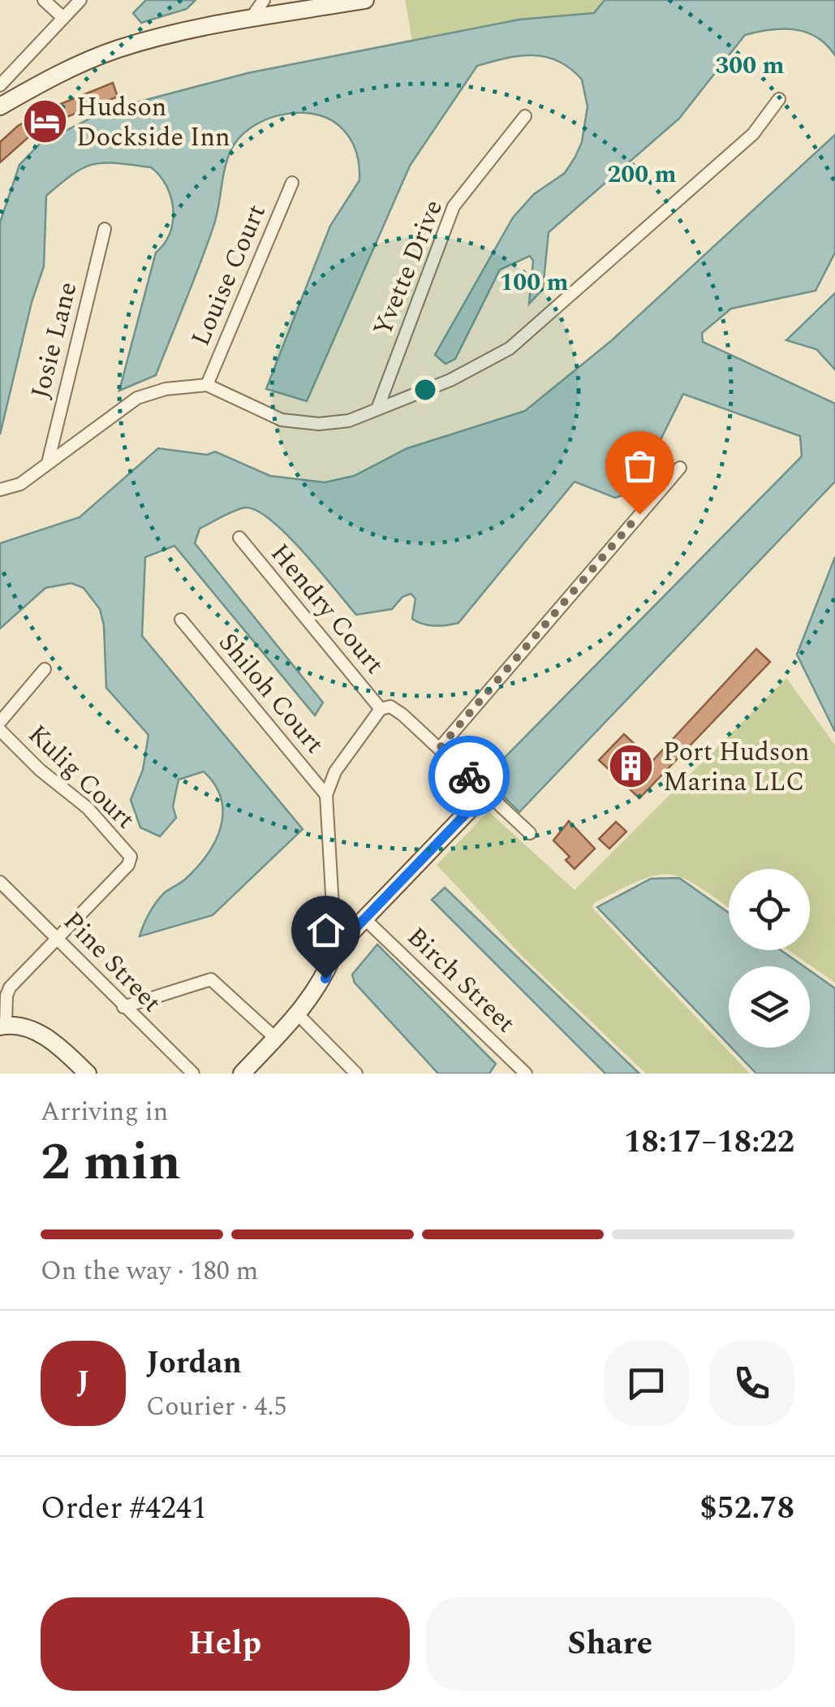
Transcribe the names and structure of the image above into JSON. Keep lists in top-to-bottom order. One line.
{"streets":{"street":["Yvette Drive","Louise Court","Josie Lane","Hendry Court","Shiloh Court","Kulig Court","Pine Street","Birch Street"]},"crossings":[["Kulig Court","Pine Street"]],"places":{"hotel":["Hudson Dockside Inn"],"building":["Port Hudson Marina LLC"]},"page":{"heading":["2 min","Arriving in","18:17–18:22"],"panel":["Jordan","Courier · 4.5","Order #4241","$52.78"],"bar":"On the way · 180 m","round":"J","buttons":["Help","Share"]},"rings":["300 m","200 m","100 m"]}
